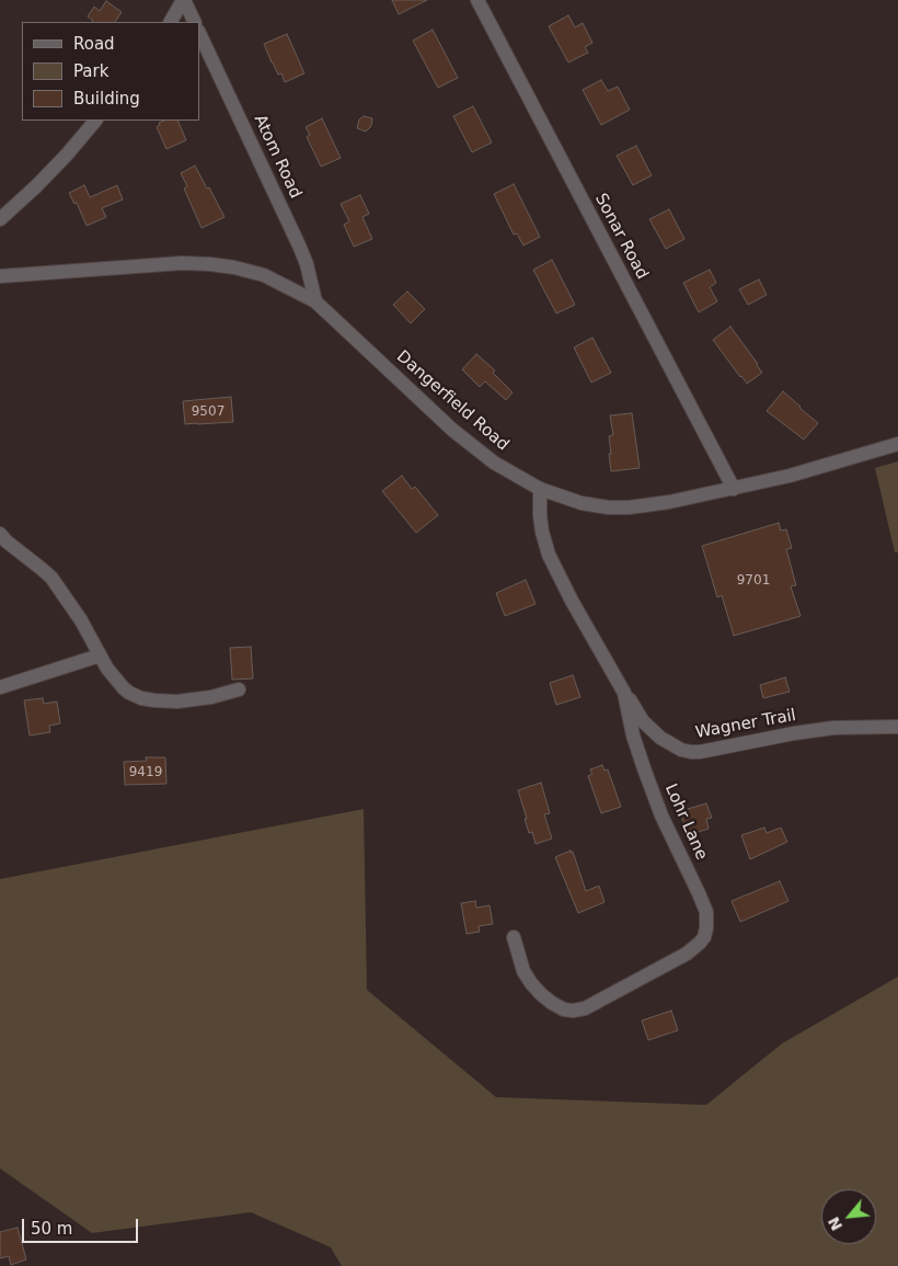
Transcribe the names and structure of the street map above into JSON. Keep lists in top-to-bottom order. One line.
{"streets":{"street":["Atom Road","Sonar Road","Dangerfield Road","Wagner Trail","Lohr Lane"]},"crossings":[["Atom Road","Dangerfield Road"],["Sonar Road","Dangerfield Road"],["Dangerfield Road","Lohr Lane"],["Wagner Trail","Lohr Lane"]],"house_numbers":["9507","9701","9419"],"legend":["Road","Park","Building"],"scale_bar":"50 m","north":"bottom left"}
